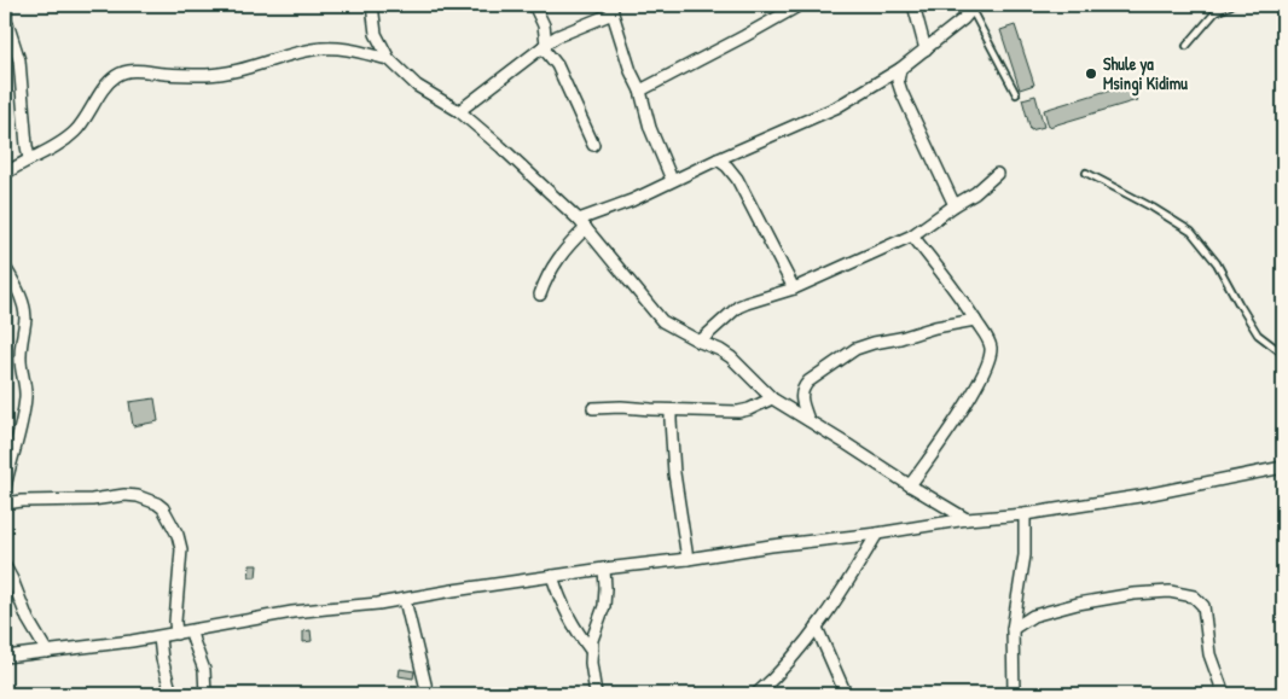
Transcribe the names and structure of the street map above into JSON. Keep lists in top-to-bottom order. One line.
{"places":["Shule ya Msingi Kidimu"]}
